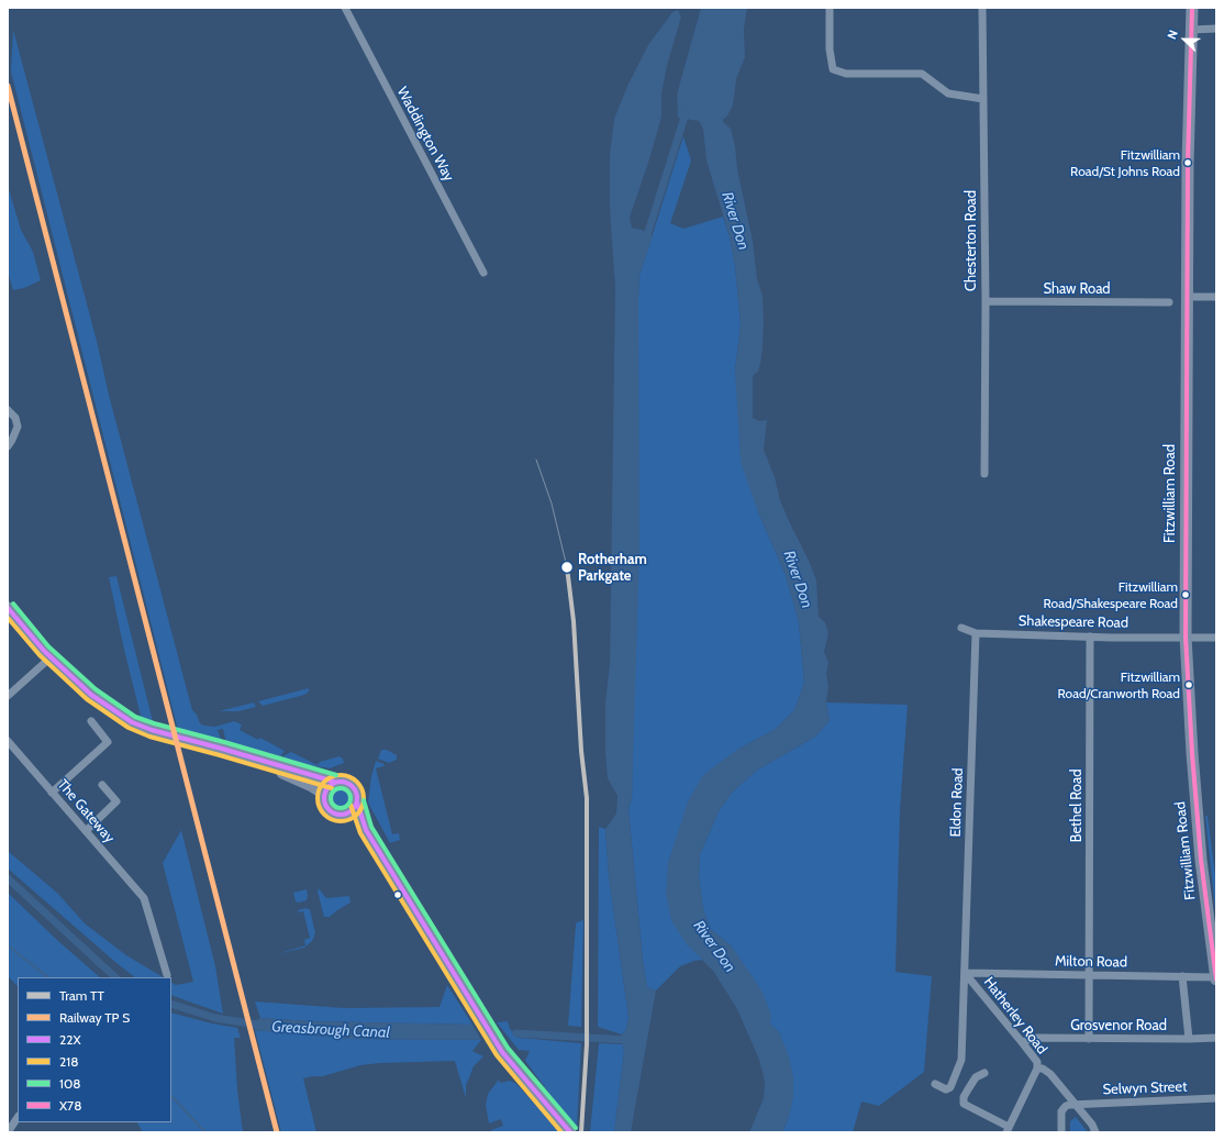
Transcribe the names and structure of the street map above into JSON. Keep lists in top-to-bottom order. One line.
{"streets":{"main road":["Fitzwilliam Road"],"street":["Waddington Way","Chesterton Road","Shaw Road","Shakespeare Road","Eldon Road","Bethel Road","The Gateway","Milton Road","Hatherley Road","Grosvenor Road","Selwyn Street"]},"crossings":[["Chesterton Road","Shaw Road"],["Fitzwilliam Road","Shakespeare Road"],["Fitzwilliam Road","Milton Road"],["Shakespeare Road","Eldon Road"],["Shakespeare Road","Bethel Road"],["Eldon Road","Milton Road"],["Eldon Road","Hatherley Road"],["Bethel Road","Milton Road"],["Bethel Road","Grosvenor Road"],["Milton Road","Hatherley Road"],["Hatherley Road","Grosvenor Road"],["Hatherley Road","Selwyn Street"]],"water":["River Don","Greasbrough Canal"],"places":["Fitzwilliam Road/St Johns Road","Rotherham Parkgate","Fitzwilliam Road/Shakespeare Road","Fitzwilliam Road/Cranworth Road"],"lines":["transit line X78","tram line TT","transit line 108","transit line 22X","transit line 218"],"legend":["Tram TT","Railway TP S","22X","218","108","X78"],"north":"left"}
